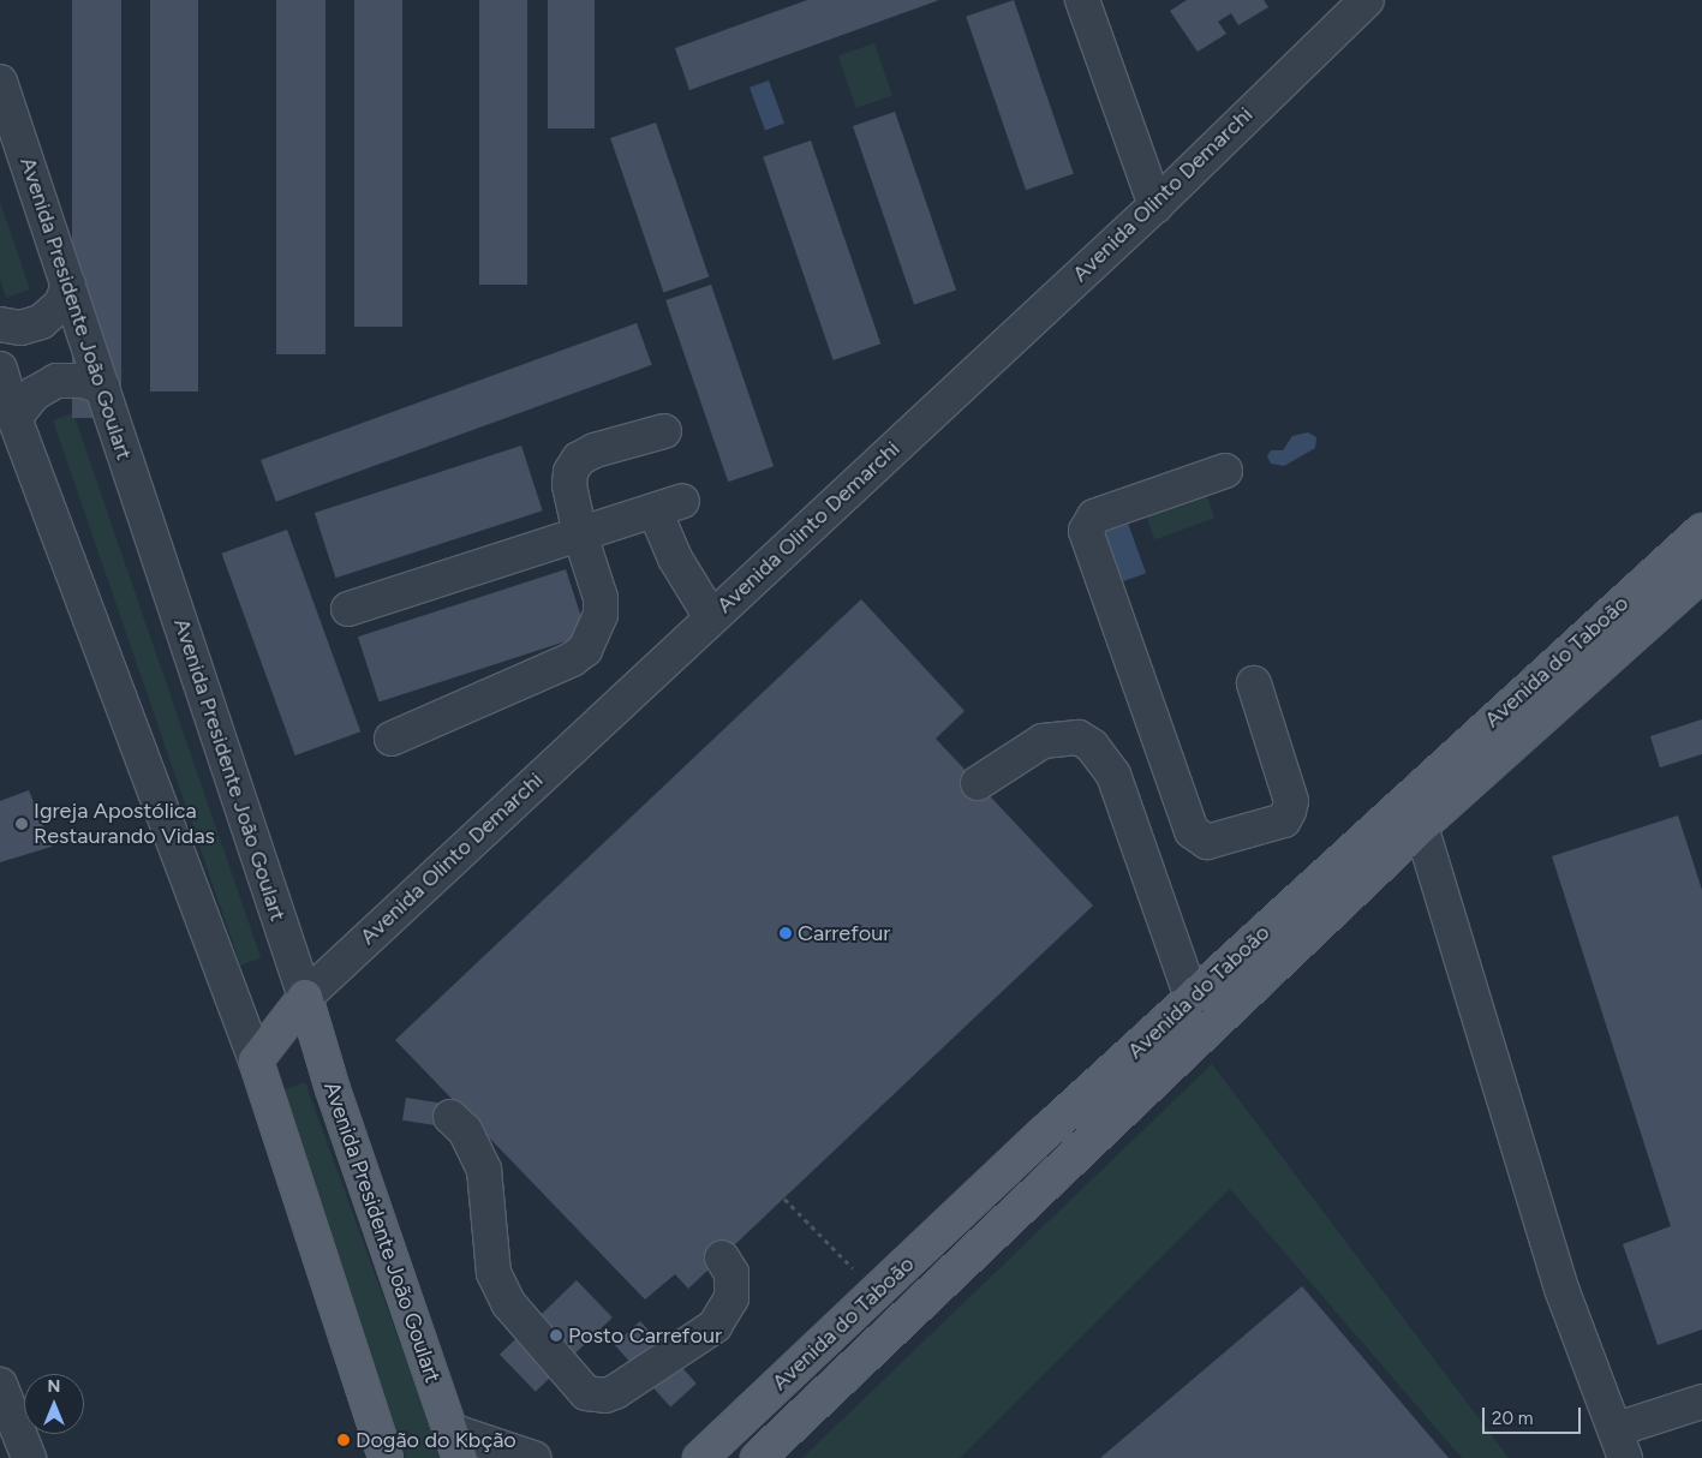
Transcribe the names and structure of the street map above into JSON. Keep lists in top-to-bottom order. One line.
{"streets":{"main road":["Avenida Olinto Demarchi","Avenida Presidente João Goulart","Avenida do Taboão"]},"crossings":[["Avenida Olinto Demarchi","Avenida Presidente João Goulart"]],"places":["Igreja Apostólica Restaurando Vidas","Carrefour","Posto Carrefour","Dogão do Kbção"],"scale_bar":"20 m","north":"top"}
